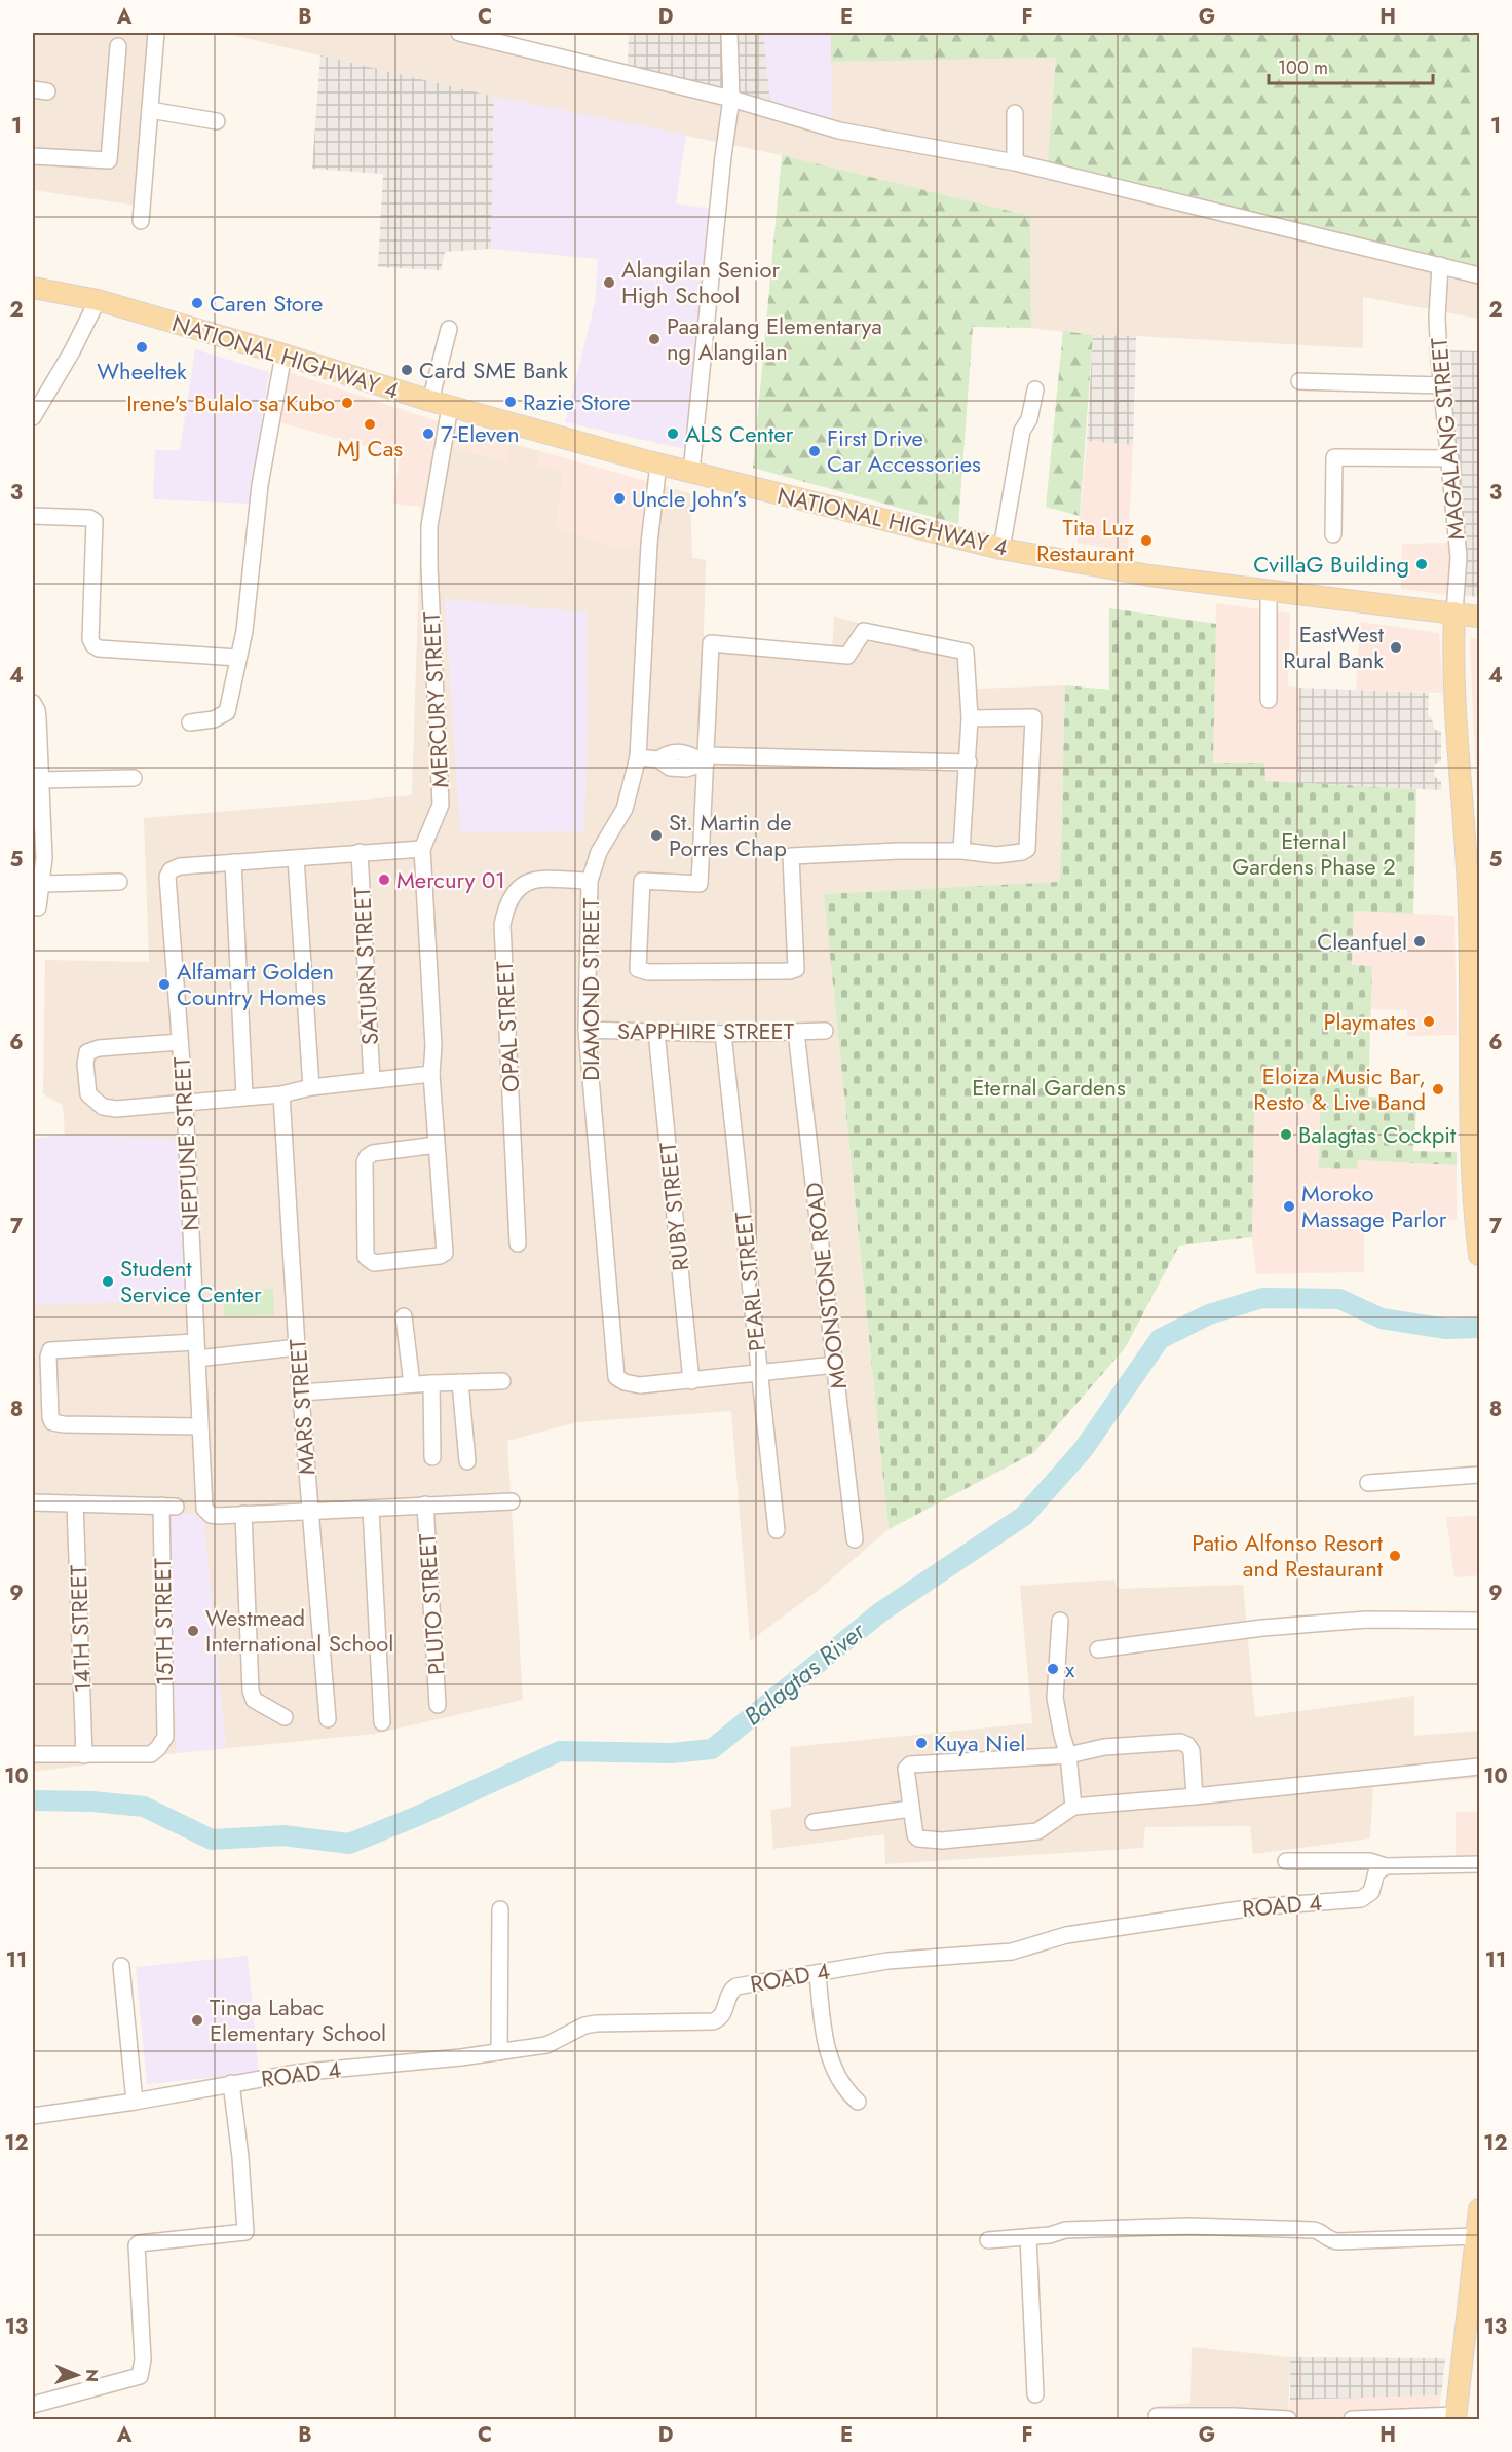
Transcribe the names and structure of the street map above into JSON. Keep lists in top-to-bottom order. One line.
{"streets":{"main road":["NATIONAL HIGHWAY 4"],"street":["MAGALANG STREET","MERCURY STREET","SATURN STREET","DIAMOND STREET","OPAL STREET","SAPPHIRE STREET","NEPTUNE STREET","RUBY STREET","PEARL STREET","MOONSTONE ROAD","MARS STREET","PLUTO STREET","15TH STREET","14TH STREET","ROAD 4"]},"crossings":[["NATIONAL HIGHWAY 4","MAGALANG STREET"],["NATIONAL HIGHWAY 4","MERCURY STREET"],["NATIONAL HIGHWAY 4","DIAMOND STREET"],["MERCURY STREET","NEPTUNE STREET"],["SATURN STREET","NEPTUNE STREET"],["DIAMOND STREET","OPAL STREET"],["DIAMOND STREET","SAPPHIRE STREET"],["DIAMOND STREET","RUBY STREET"],["DIAMOND STREET","PEARL STREET"],["DIAMOND STREET","MOONSTONE ROAD"],["SAPPHIRE STREET","RUBY STREET"],["SAPPHIRE STREET","PEARL STREET"],["SAPPHIRE STREET","MOONSTONE ROAD"],["NEPTUNE STREET","MARS STREET"],["NEPTUNE STREET","PLUTO STREET"],["15TH STREET","14TH STREET"]],"water":["Balagtas River"],"parks":["Eternal Gardens Phase 2","Eternal Gardens"],"places":["Alangilan Senior High School","Caren Store","Paaralang Elementarya ng Alangilan","Wheeltek","Card SME Bank","Razie Store","Irene's Bulalo sa Kubo","MJ Cas","7-Eleven","ALS Center","First Drive Car Accessories","Uncle John's","Tita Luz Restaurant","CvillaG Building","EastWest Rural Bank","St. Martin de Porres Chap","Mercury 01","Cleanfuel","Alfamart Golden Country Homes","Playmates","Eloiza Music Bar, Resto & Live Band","Balagtas Cockpit","Moroko Massage Parlor","Student Service Center","Patio Alfonso Resort and Restaurant","Westmead International School","x","Kuya Niel","Tinga Labac Elementary School"],"scale_bar":"100 m","north":"right","grid":{"columns":["A","B","C","D","E","F","G","H"],"rows":["1","2","3","4","5","6","7","8","9","10","11","12","13"]}}
